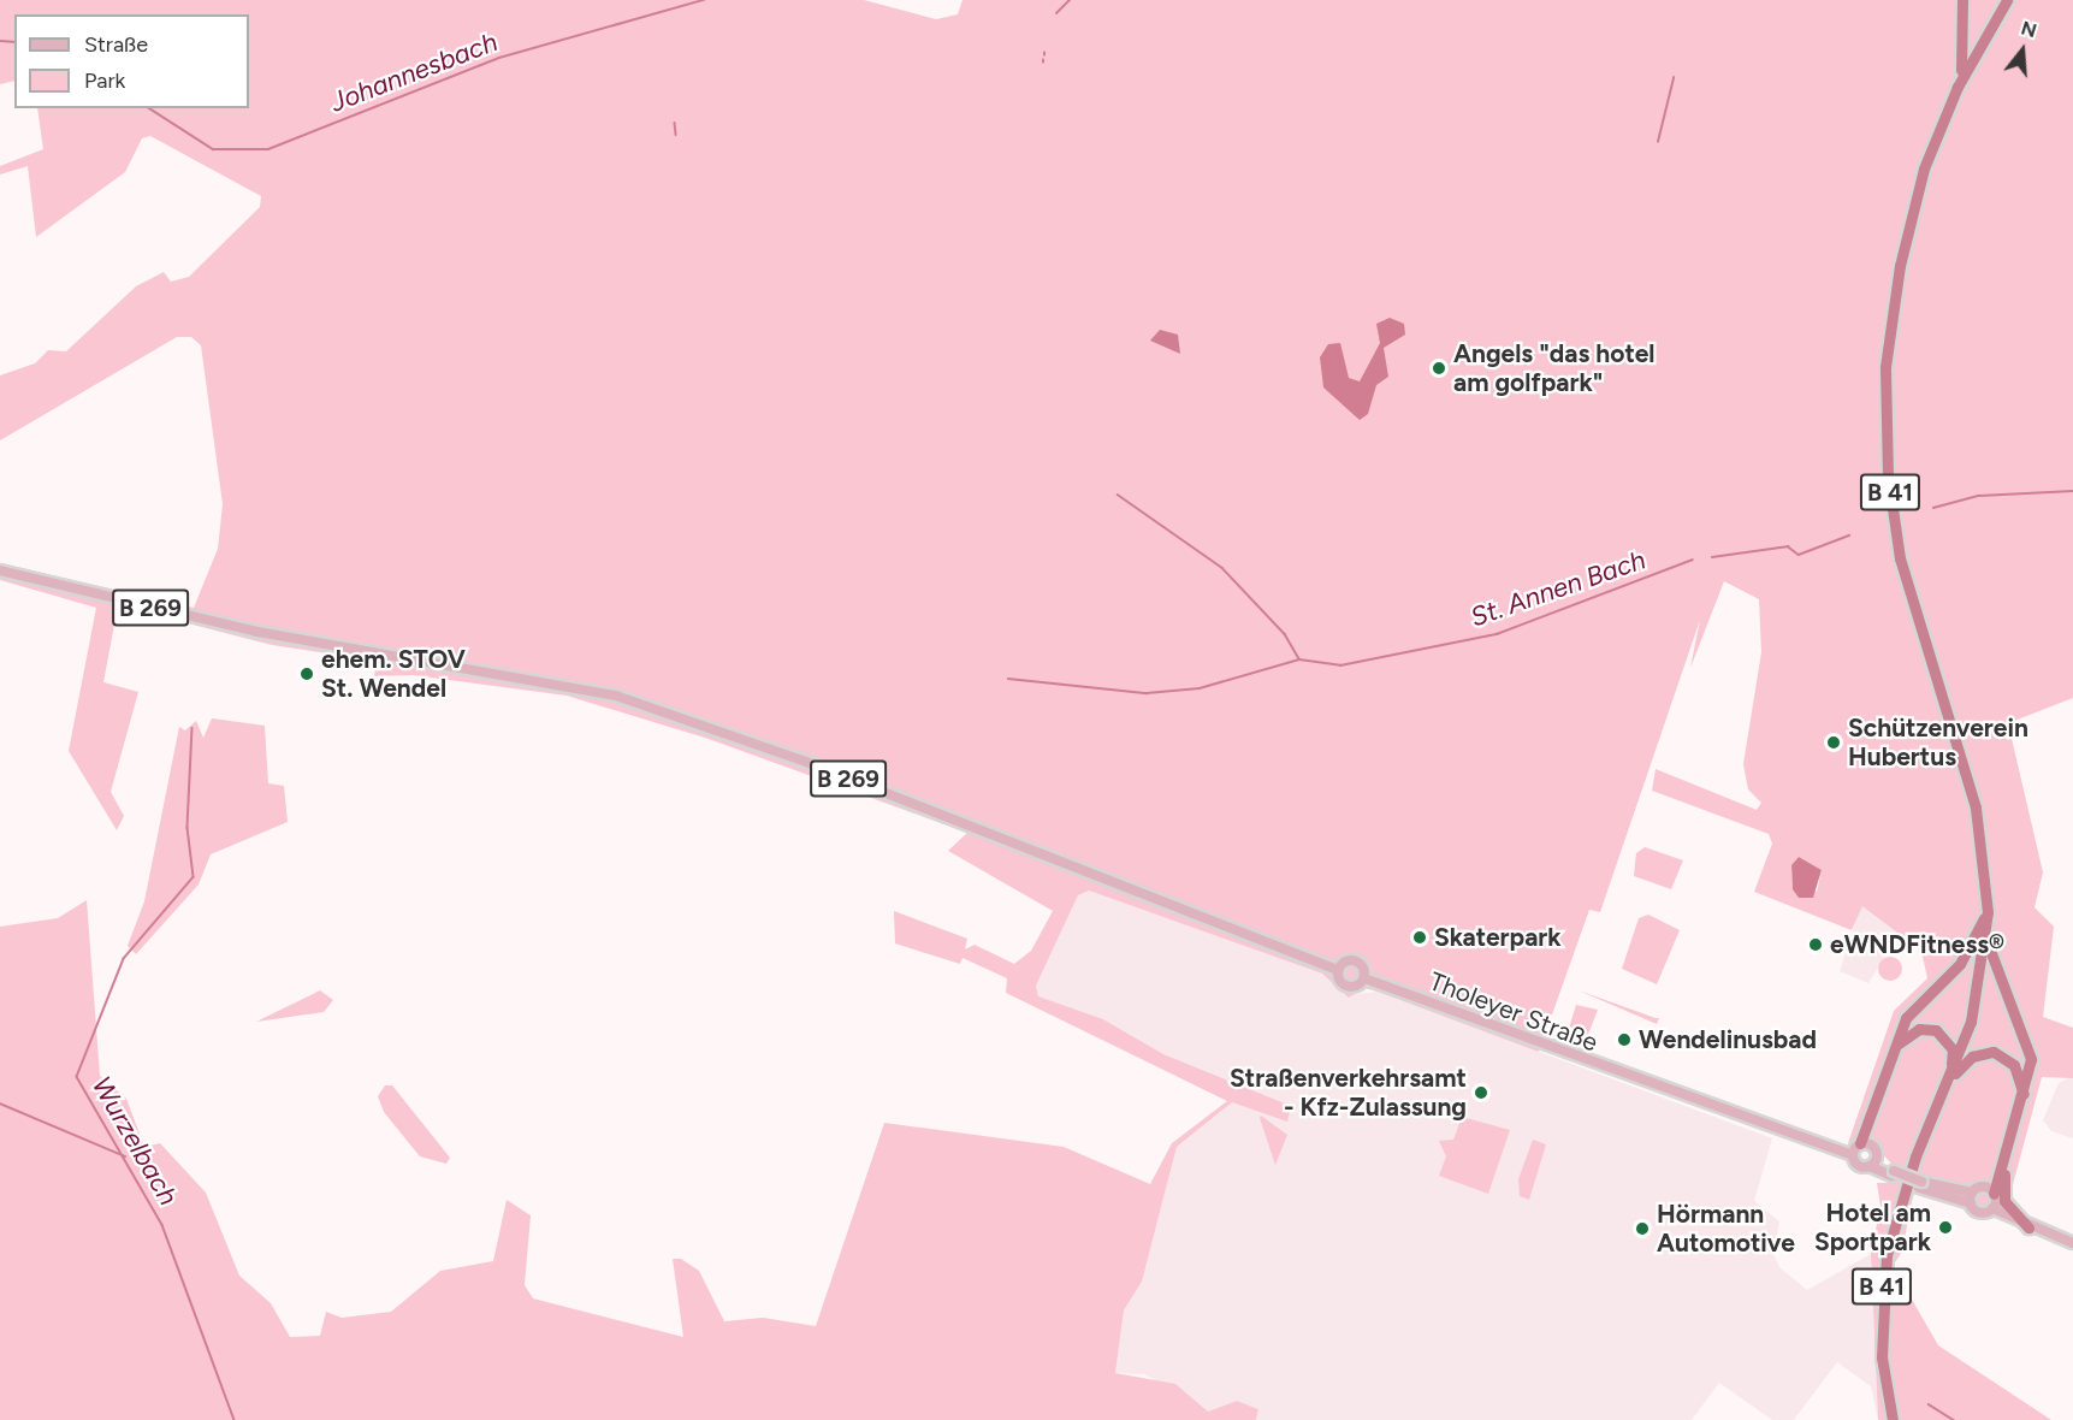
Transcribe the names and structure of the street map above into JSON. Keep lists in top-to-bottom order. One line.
{"streets":{"highway":["B 41"],"main road":["B 269","Tholeyer Straße"]},"crossings":[["B 269","Tholeyer Straße"]],"water":["Johannesbach","St. Annen Bach","Wurzelbach"],"places":["Angels \"das hotel am golfpark\"","ehem. STOV St. Wendel","Schützenverein Hubertus","Skaterpark","eWNDFitness®","Wendelinusbad","Straßenverkehrsamt - Kfz-Zulassung","Hotel am Sportpark","Hörmann Automotive"],"legend":["Straße","Park"],"north":"top"}
